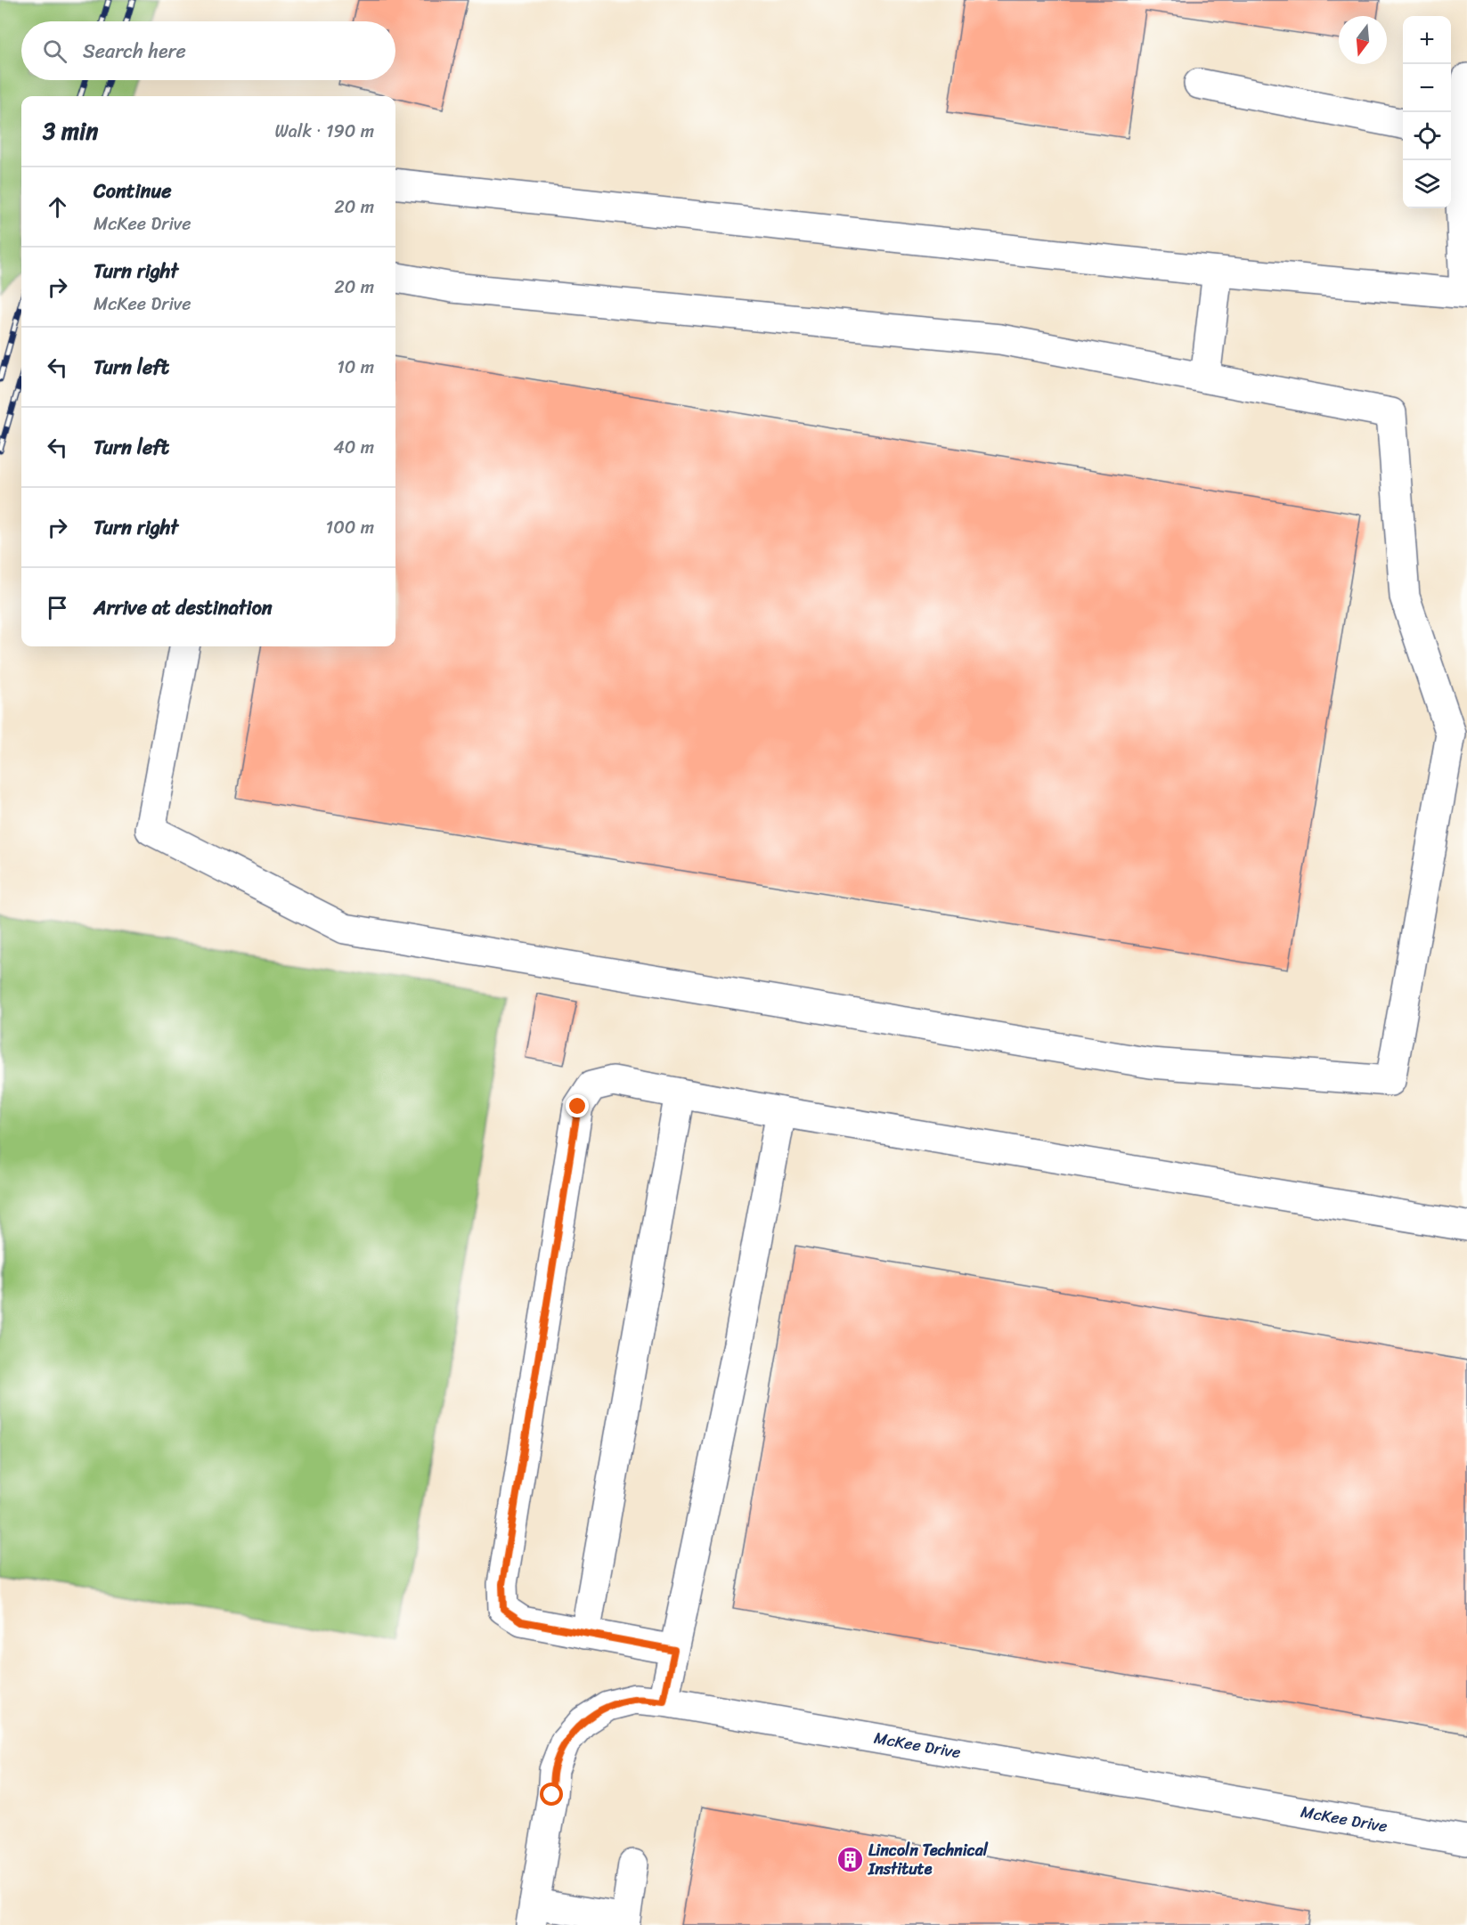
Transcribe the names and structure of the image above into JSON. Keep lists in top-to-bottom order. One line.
{"streets":{"lane":["McKee Drive"]},"places":{"building":["Lincoln Technical Institute"]},"north":"bottom","page":{"map_buttons":["+","−"],"search":"Search here","heading":["3 min","Walk · 190 m"],"list":[["Continue","McKee Drive","20 m"],["Turn right","McKee Drive","20 m"],["Turn left","10 m"],["Turn left","40 m"],["Turn right","100 m"],"Arrive at destination"]}}
